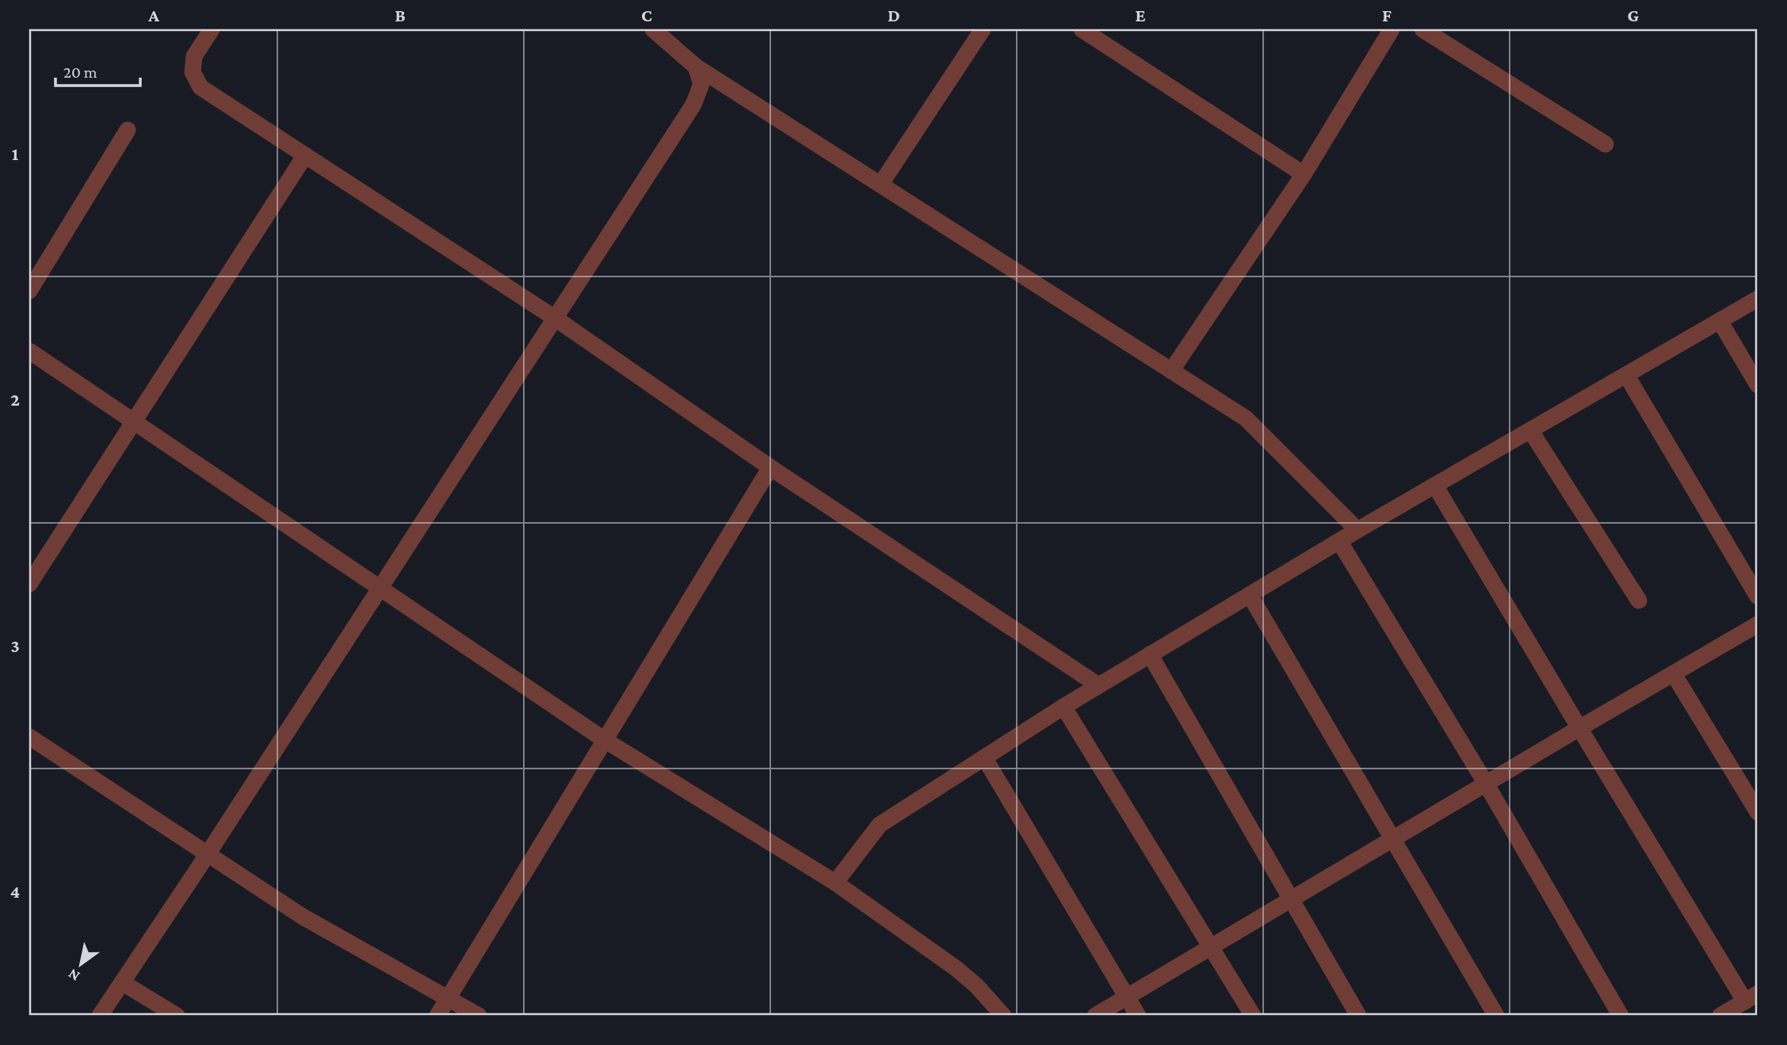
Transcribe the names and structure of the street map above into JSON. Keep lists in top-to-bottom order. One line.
{"scale_bar":"20 m","north":"bottom left","grid":{"columns":["A","B","C","D","E","F","G"],"rows":["1","2","3","4"]}}
